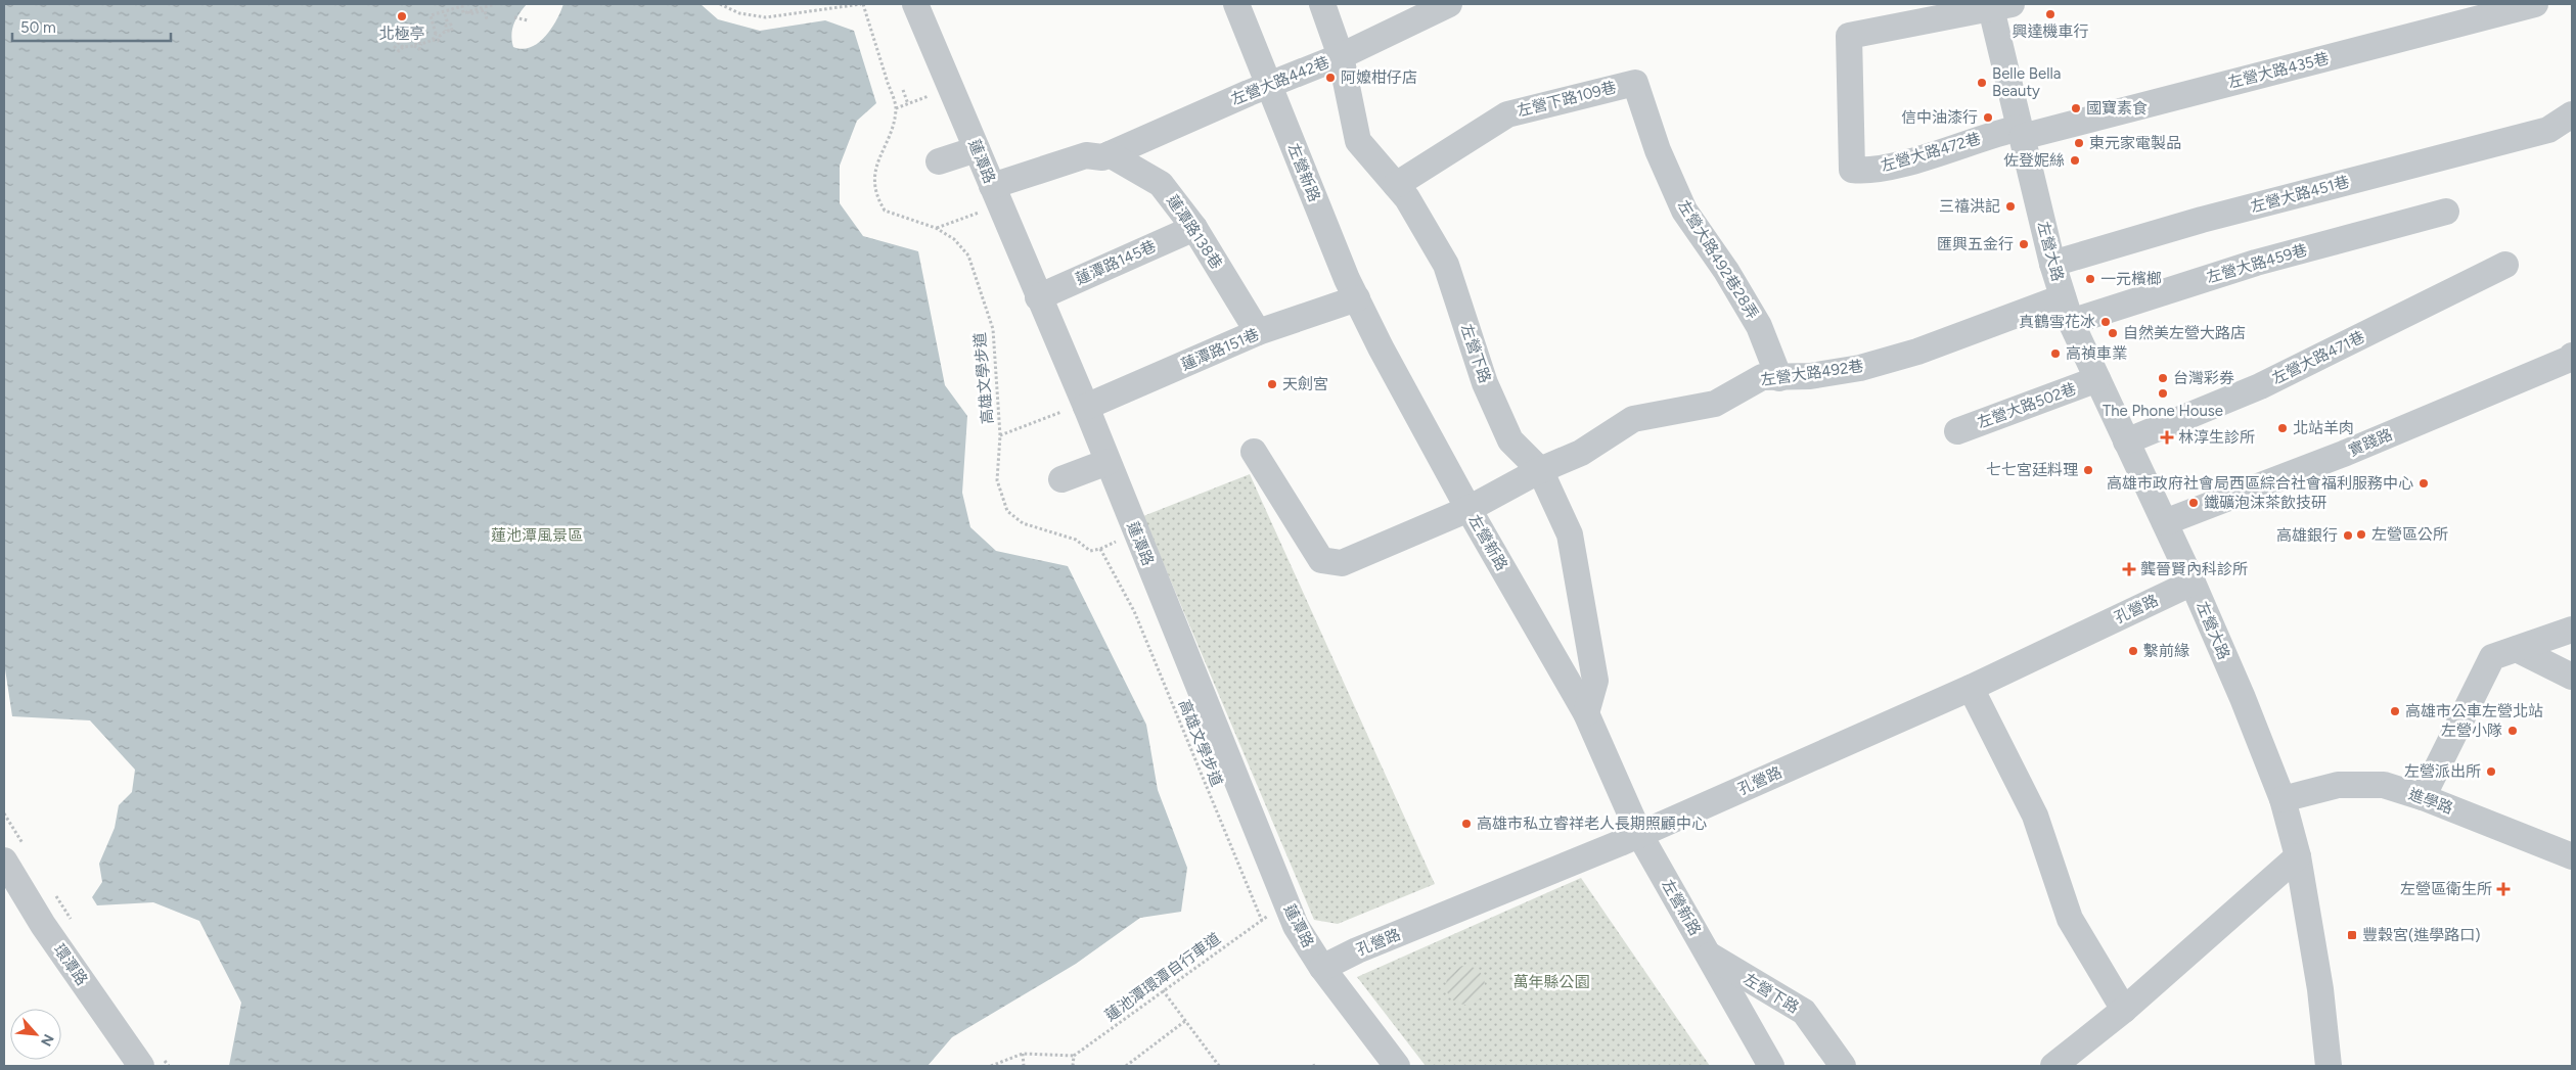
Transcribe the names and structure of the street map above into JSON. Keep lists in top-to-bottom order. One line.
{"streets":{"street":["左營大路435巷","左營大路442巷","左營下路109巷","左營大路472巷","蓮潭路","左營新路","左營大路451巷","蓮潭路138巷","左營大路","左營大路492巷28弄","蓮潭路145巷","左營大路459巷","蓮潭路151巷","左營下路","左營大路471巷","左營大路492巷","左營大路502巷","實踐路","孔營路","進學路","環潭路"],"path":["高雄文學步道","蓮池潭環潭自行車道"]},"crossings":[["左營大路435巷","左營大路472巷"],["左營大路435巷","左營大路"],["左營大路442巷","左營新路"],["左營大路442巷","蓮潭路138巷"],["左營大路442巷","左營下路"],["左營下路109巷","左營大路492巷28弄"],["左營下路109巷","左營下路"],["左營大路472巷","左營大路"],["蓮潭路","蓮潭路145巷"],["蓮潭路","蓮潭路151巷"],["蓮潭路","孔營路"],["左營新路","蓮潭路151巷"],["左營新路","左營下路"],["左營新路","左營大路492巷"],["左營新路","孔營路"],["左營大路451巷","左營大路"],["蓮潭路138巷","蓮潭路145巷"],["蓮潭路138巷","蓮潭路151巷"],["左營大路","左營大路459巷"],["左營大路","左營大路471巷"],["左營大路","左營大路492巷"],["左營大路","左營大路502巷"],["左營大路","實踐路"],["左營大路","孔營路"],["左營大路","進學路"],["左營大路492巷28弄","左營大路492巷"],["左營下路","左營大路492巷"],["高雄文學步道","蓮池潭環潭自行車道"]],"parks":["蓮池潭風景區","萬年縣公園"],"places":{"other":["興達機車行","北極亭","阿嬤柑仔店","Belle Bella Beauty","國寶素食","信中油漆行","東元家電製品","佐登妮絲","三禧洪記","匯興五金行","一元檳榔","真鶴雪花冰","自然美左營大路店","高禎車業","台灣彩券","天劍宮","The Phone House","北站羊肉","七七宮廷料理","高雄市政府社會局西區綜合社會福利服務中心","鐵礦泡沫茶飲技研","左營區公所","高雄銀行","繫前緣","高雄市公車左營北站","左營小隊","左營派出所","高雄市私立睿祥老人長期照顧中心"],"health":["林淳生診所","龔晉賢內科診所","左營區衛生所"],"transit":["豐穀宮(進學路口)"]},"scale_bar":"50 m","north":"bottom right"}
